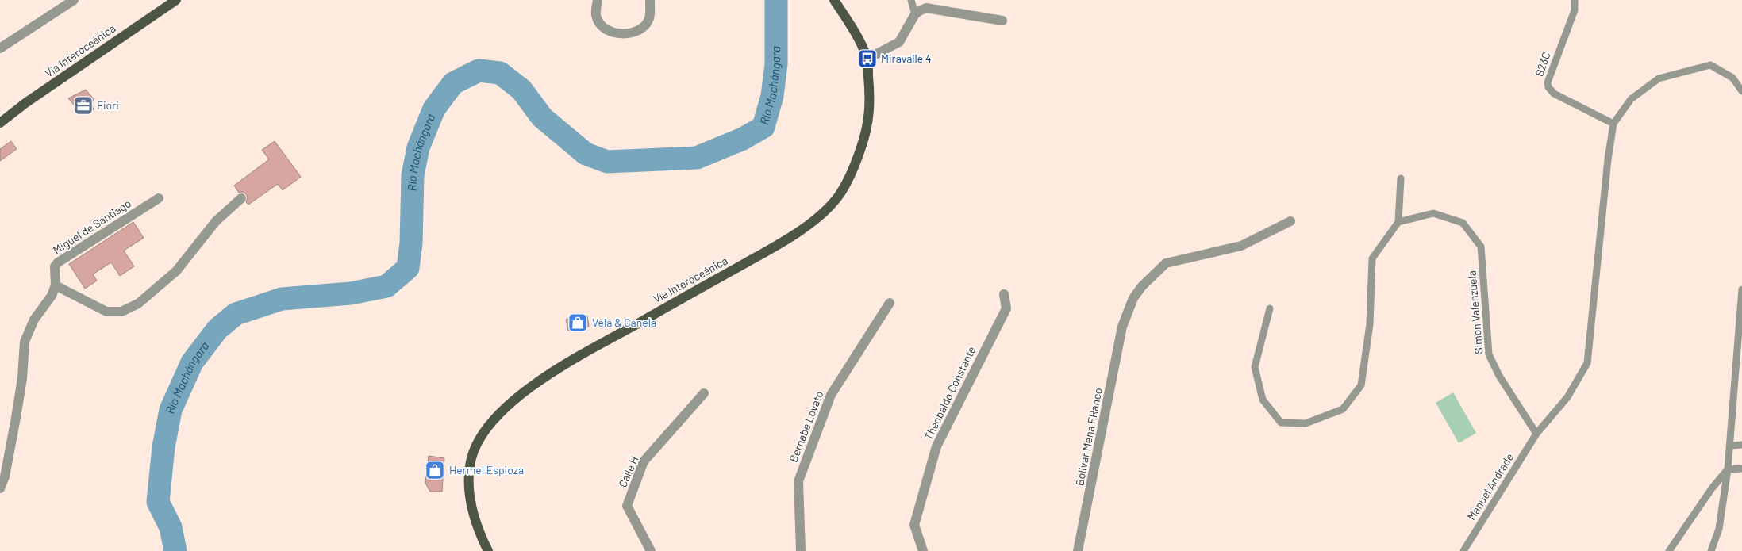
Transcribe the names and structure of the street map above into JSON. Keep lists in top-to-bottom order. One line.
{"streets":{"main road":["Vía Interoceánica"],"street":["Miguel de Santiago","Theobaldo Constante","Bernabe Lovato","Bolivar Mena FRanco","Calle H"],"lane":["S23C","Simon Valenzuela","Manuel Andrade"]},"crossings":[["Simon Valenzuela","Manuel Andrade"]],"water":["Río Machángara"],"places":{"bus stop":["Miravalle 4"],"office":["Fiori"],"shop":["Vela & Canela","Hermel Espioza"]}}
